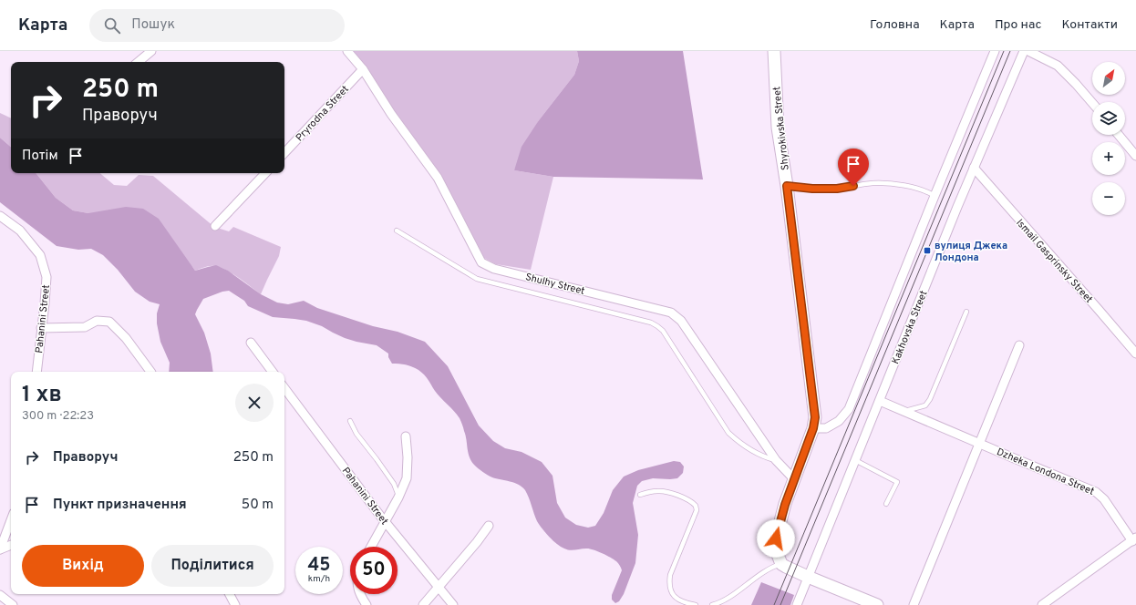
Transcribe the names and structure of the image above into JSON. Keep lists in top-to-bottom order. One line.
{"streets":{"main road":["Shyrokivska Street"],"street":["Pryrodna Street","Ismail Gasprinsky Street","Shulhy Street","Pahanini Street","Kakhovska Street","Dzheka Londona Street"]},"crossings":[["Pryrodna Street","Shulhy Street"],["Shyrokivska Street","Shulhy Street"],["Ismail Gasprinsky Street","Kakhovska Street"],["Kakhovska Street","Dzheka Londona Street"]],"places":{"transit":["вулиця Джека Лондона"]},"north":"top right","page":{"header":"Карта","search":"Пошук","nav":["Головна","Карта","Про нас","Контакти"],"map_buttons":["+","−"],"turn":["250 m","Праворуч"],"then":"Потім","heading":["1 хв","300 m · 22:23"],"list":[{"name":"Праворуч","value":"250 m"},{"name":"Пункт призначення","value":"50 m"}],"buttons":["Вихід","Поділитися"],"speed":"45 km/h","limit":"50"}}
